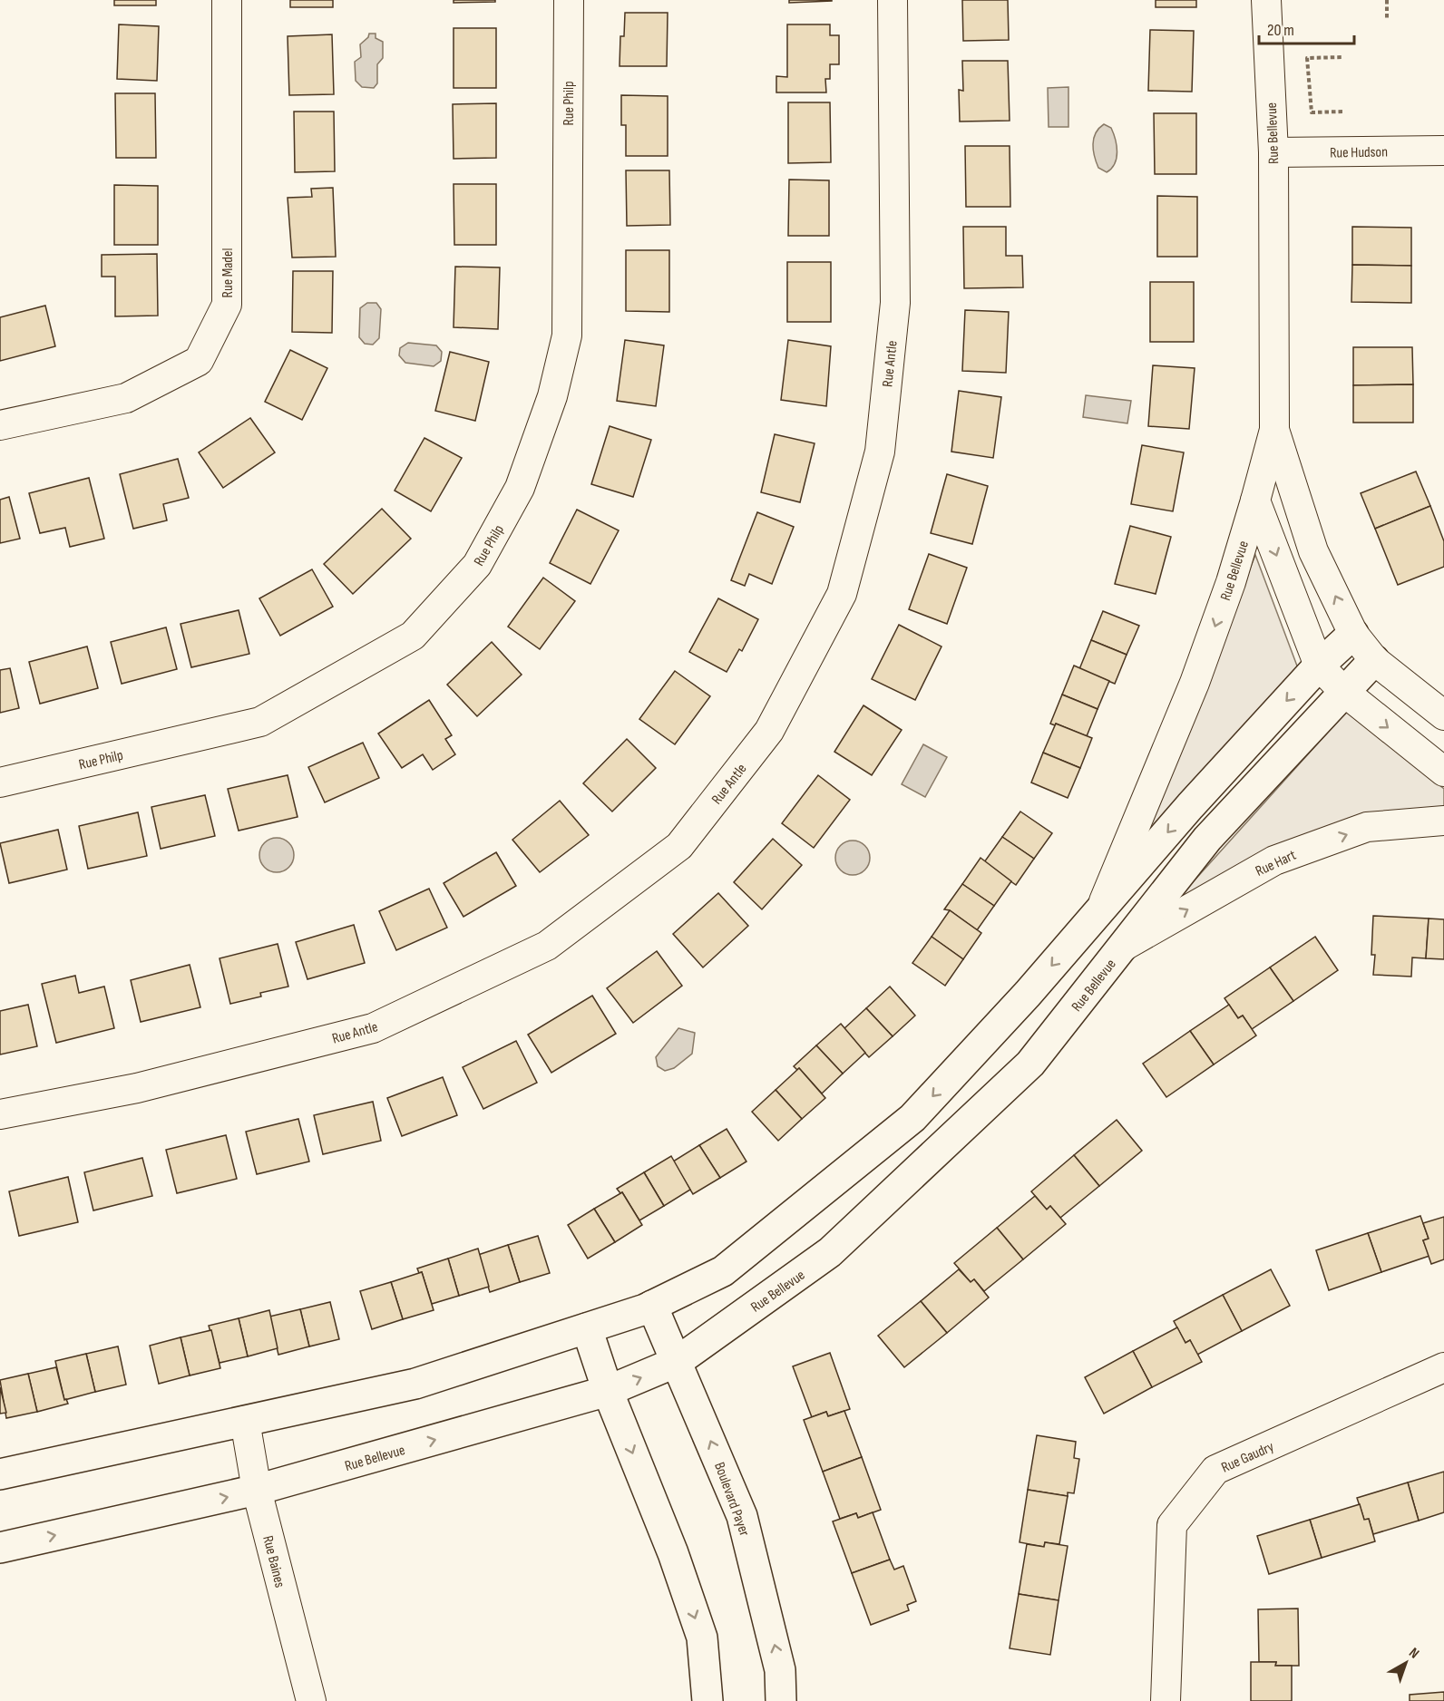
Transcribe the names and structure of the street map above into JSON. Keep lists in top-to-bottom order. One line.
{"streets":{"street":["Rue Philp","Rue Bellevue","Rue Hudson","Rue Madel","Rue Antle","Rue Hart","Rue Gaudry","Boulevard Payer","Rue Baines"]},"crossings":[["Rue Bellevue","Rue Hudson"],["Rue Bellevue","Rue Hart"],["Rue Bellevue","Boulevard Payer"],["Rue Bellevue","Rue Baines"]],"one_way":["Rue Hart"],"scale_bar":"20 m","north":"top right"}
